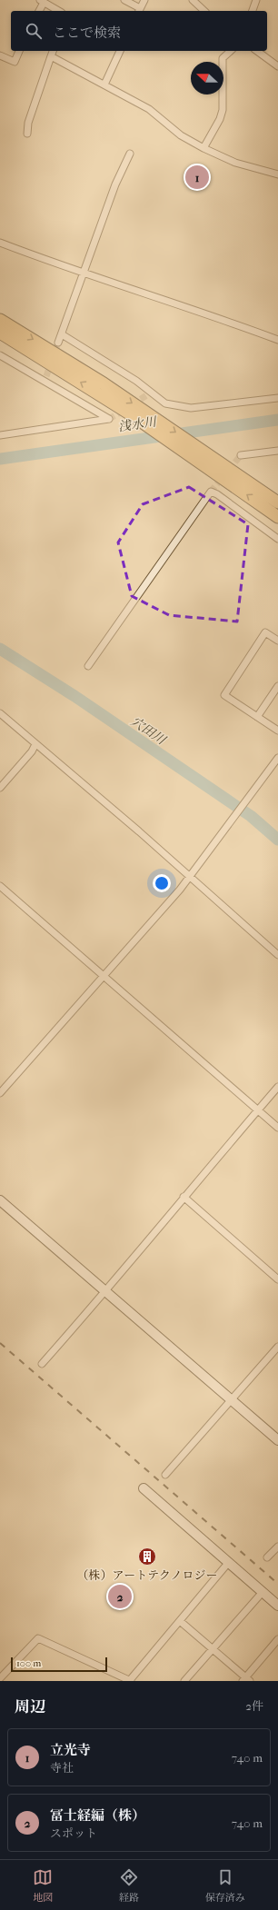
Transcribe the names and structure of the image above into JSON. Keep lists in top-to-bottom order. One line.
{"water":["浅水川","穴田川"],"places":{"building":["（株）アートテクノロジー"]},"scale_bar":"100 m","north":"left","page":{"search":"ここで検索","pins":["1","2"],"scale":"100 m","heading":["周辺","2件"],"list":[{"mark":"1","name":"立光寺","note":"寺社","value":"740 m"},{"mark":"2","name":"冨士経編（株）","note":"スポット","value":"740 m"}],"nav":["地図","経路","保存済み"]}}
